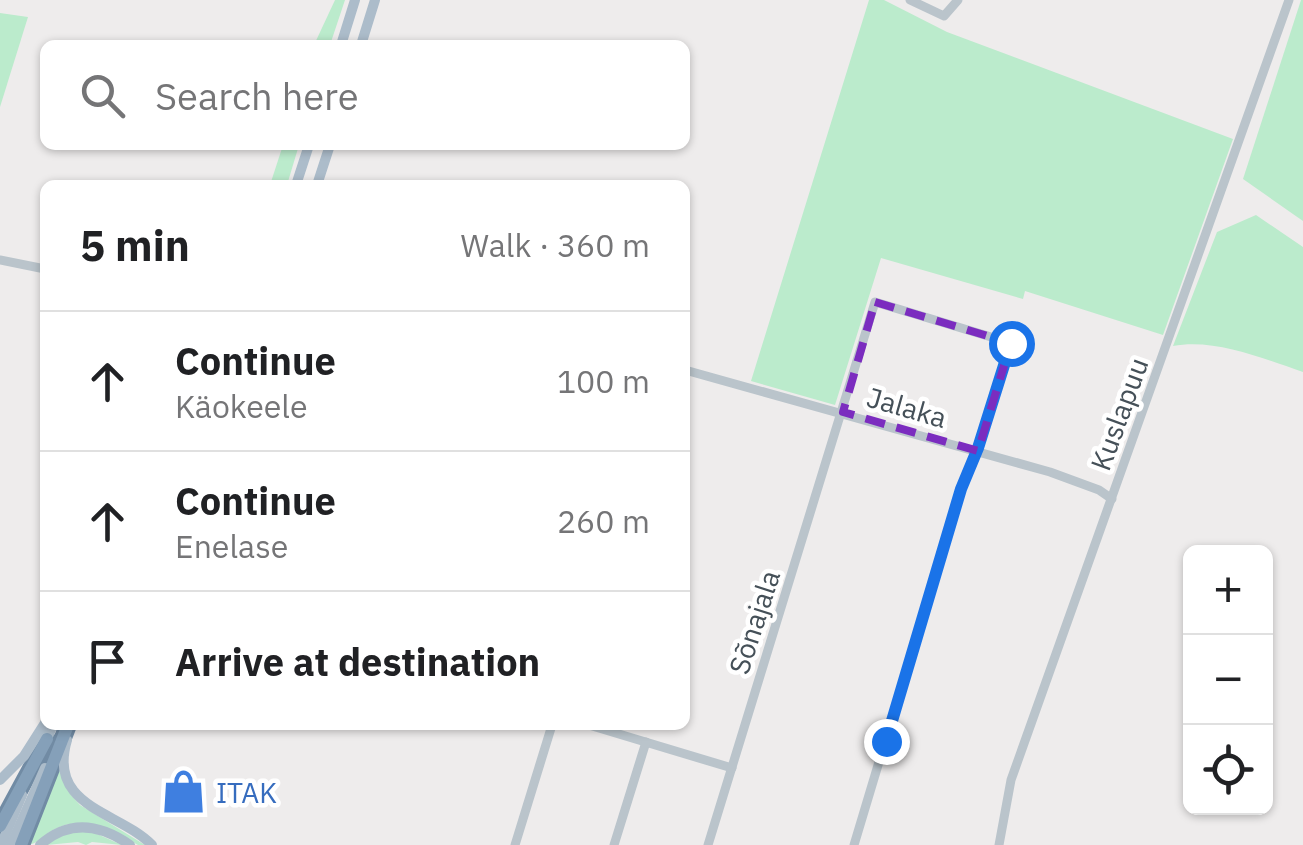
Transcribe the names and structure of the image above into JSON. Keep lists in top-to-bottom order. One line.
{"streets":{"street":["Jalaka","Kuslapuu","Sõnajala"]},"crossings":[["Jalaka","Kuslapuu"],["Jalaka","Sõnajala"]],"places":{"shop":["ITAK"]},"page":{"search":"Search here","heading":["5 min","Walk · 360 m"],"list":[["Continue","Käokeele","100 m"],["Continue","Enelase","260 m"],"Arrive at destination"],"map_buttons":["+","−"]}}
